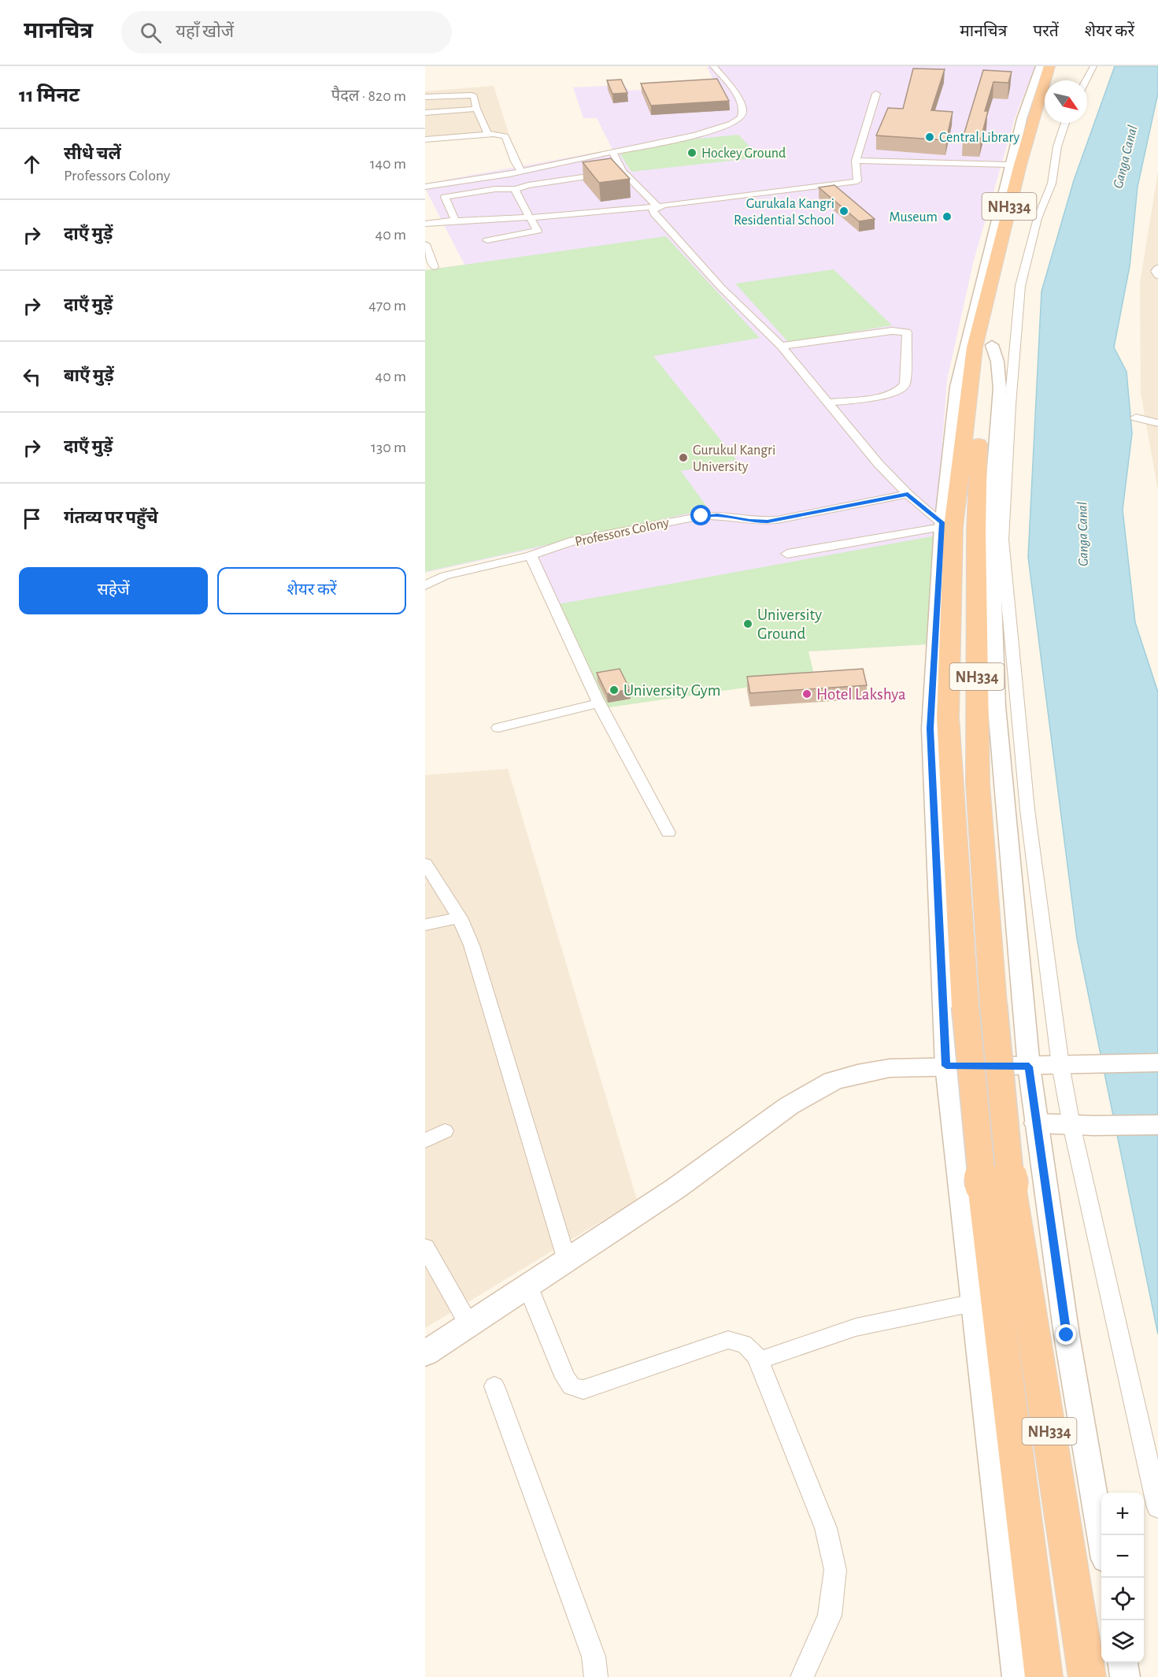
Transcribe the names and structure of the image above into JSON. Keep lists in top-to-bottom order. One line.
{"streets":{"highway":["NH334"],"street":["Professors Colony"]},"water":["Ganga Canal"],"places":["Central Library","Hockey Ground","Gurukala Kangri Residential School","Museum","Gurukul Kangri University","University Ground","University Gym","Hotel Lakshya"],"north":"bottom right","page":{"header":"मानचित्र","search":"यहाँ खोजें","nav":["मानचित्र","परतें","शेयर करें"],"heading":["11 मिनट","पैदल · 820 m"],"list":[["सीधे चलें","Professors Colony","140 m"],["दाएँ मुड़ें","40 m"],["दाएँ मुड़ें","470 m"],["बाएँ मुड़ें","40 m"],["दाएँ मुड़ें","130 m"],"गंतव्य पर पहुँचे"],"buttons":["सहेजें","शेयर करें"],"map_buttons":["+","−"]}}
